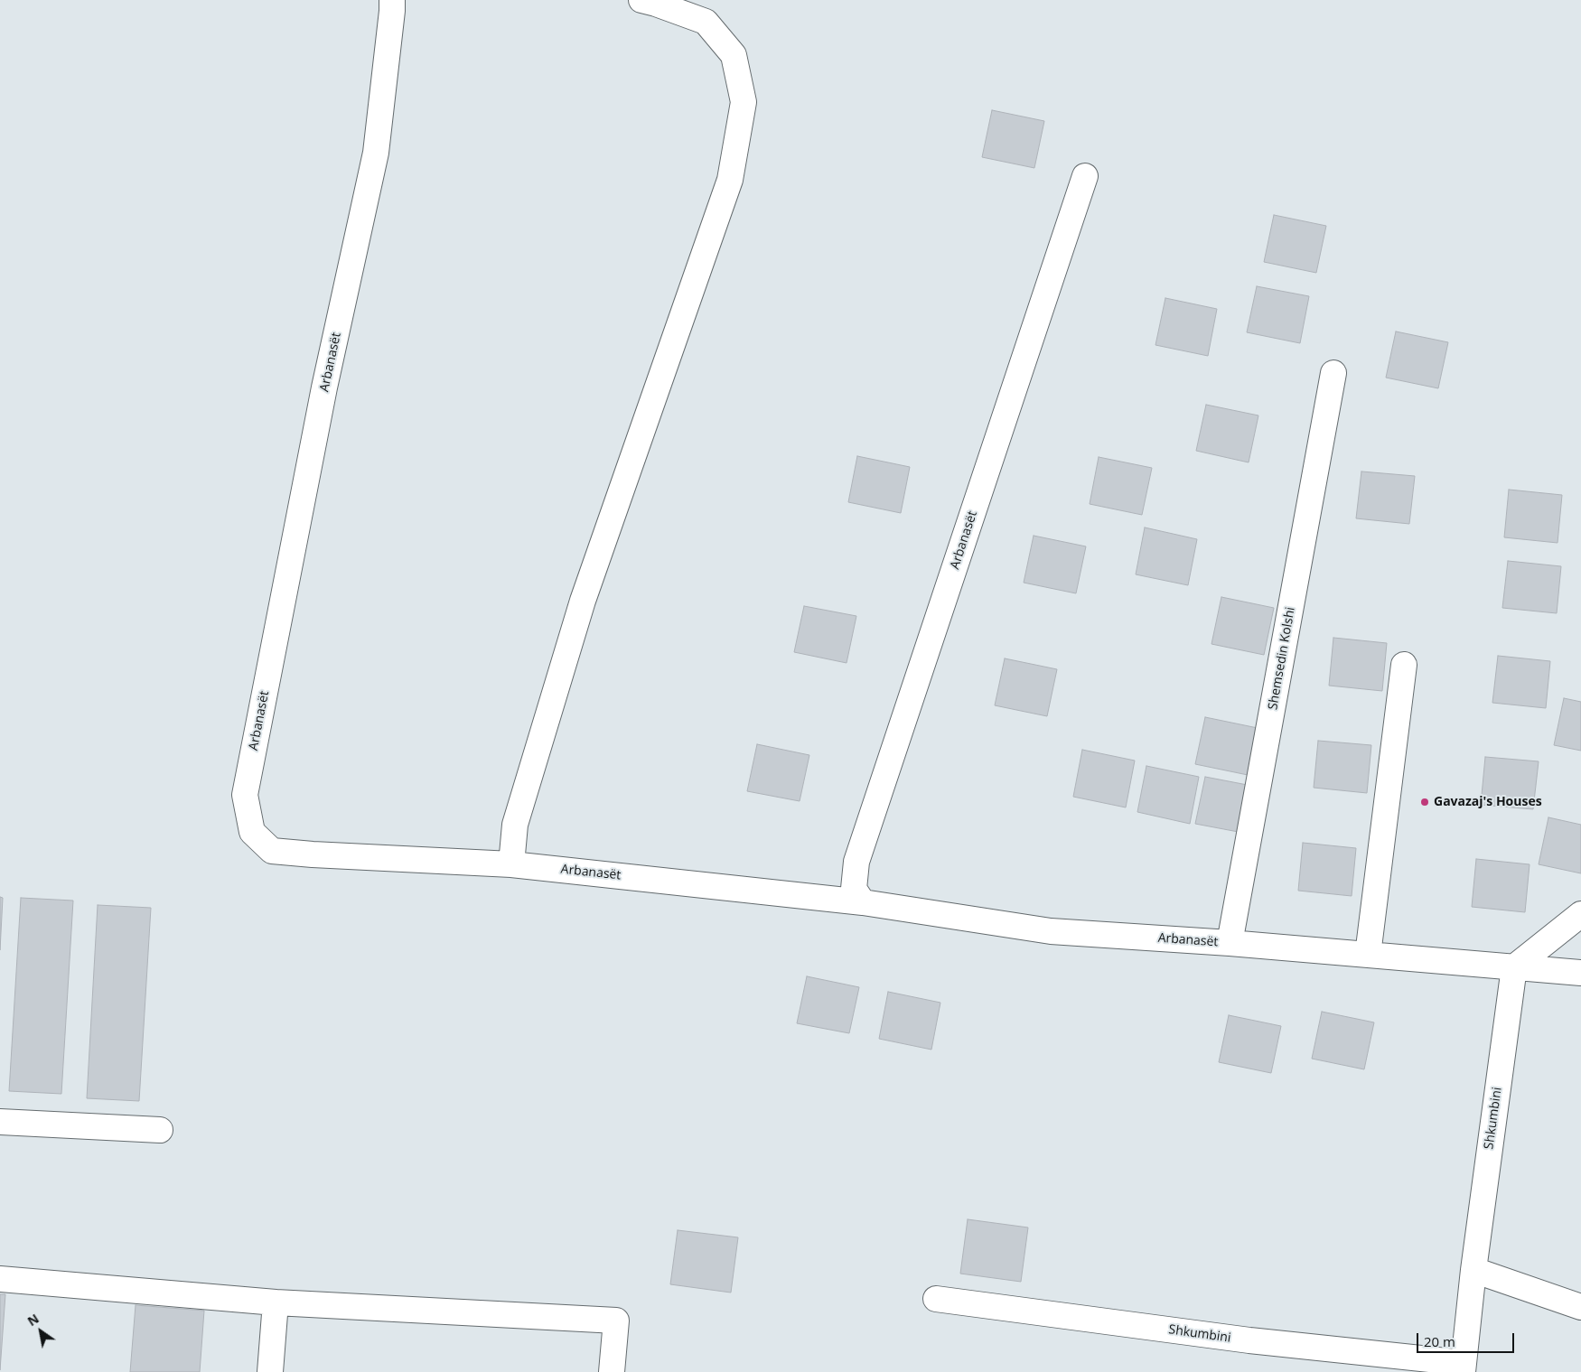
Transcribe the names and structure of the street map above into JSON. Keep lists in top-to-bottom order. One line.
{"streets":{"street":["Arbanasët","Shemsedin Kolshi","Shkumbini"]},"crossings":[["Arbanasët","Shemsedin Kolshi"],["Arbanasët","Shkumbini"]],"places":["Gavazaj's Houses"],"scale_bar":"20 m","north":"top left"}
